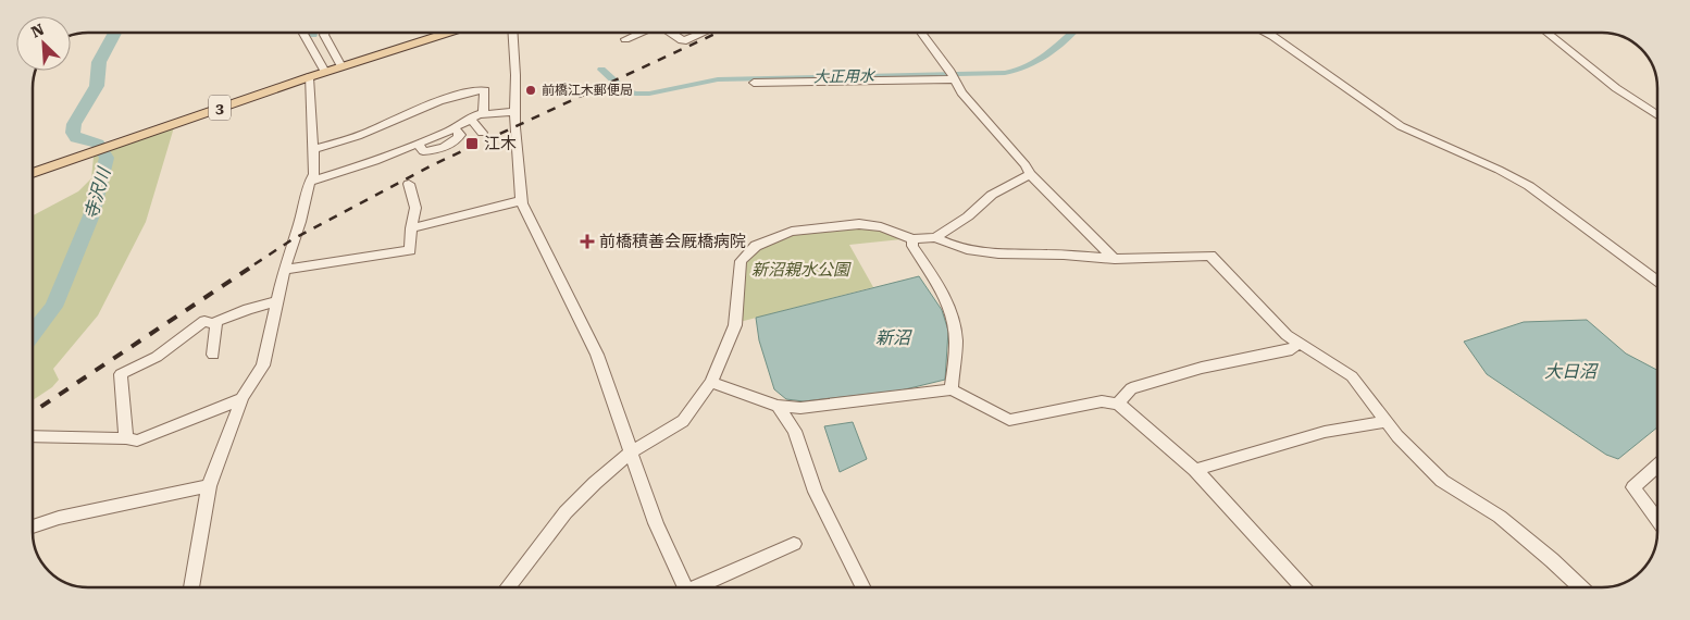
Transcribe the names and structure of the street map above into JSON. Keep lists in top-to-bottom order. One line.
{"streets":{"main road":["3"]},"water":["大正用水","寺沢川","新沼","大日沼"],"parks":["新沼親水公園"],"places":{"other":["前橋江木郵便局"],"transit":["江木"],"health":["前橋積善会厩橋病院"]},"north":"top left"}
